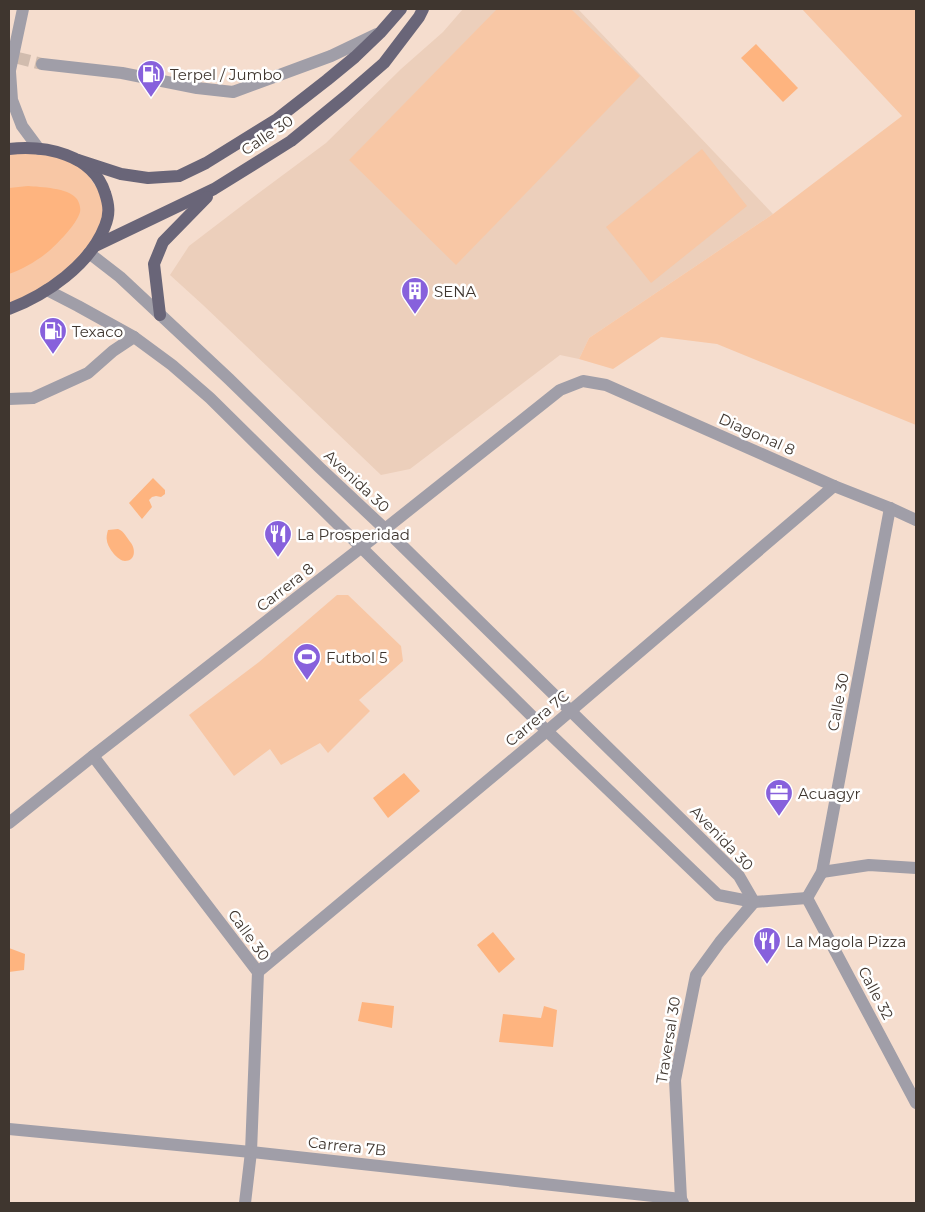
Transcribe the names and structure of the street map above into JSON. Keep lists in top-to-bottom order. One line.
{"streets":{"main road":["Calle 30"],"street":["Diagonal 8","Avenida 30","Carrera 8","Carrera 7C","Calle 32","Traversal 30","Carrera 7B"]},"crossings":[["Calle 30","Diagonal 8"],["Calle 30","Avenida 30"],["Calle 30","Carrera 8"],["Calle 30","Carrera 7C"],["Calle 30","Calle 32"],["Calle 30","Carrera 7B"],["Diagonal 8","Carrera 8"],["Diagonal 8","Carrera 7C"],["Avenida 30","Carrera 8"],["Avenida 30","Carrera 7C"],["Avenida 30","Traversal 30"],["Traversal 30","Carrera 7B"]],"places":{"fuel station":["Terpel / Jumbo","Texaco"],"building":["SENA"],"restaurant":["La Prosperidad","La Magola Pizza"],"sports":["Futbol 5"],"office":["Acuagyr"]}}
